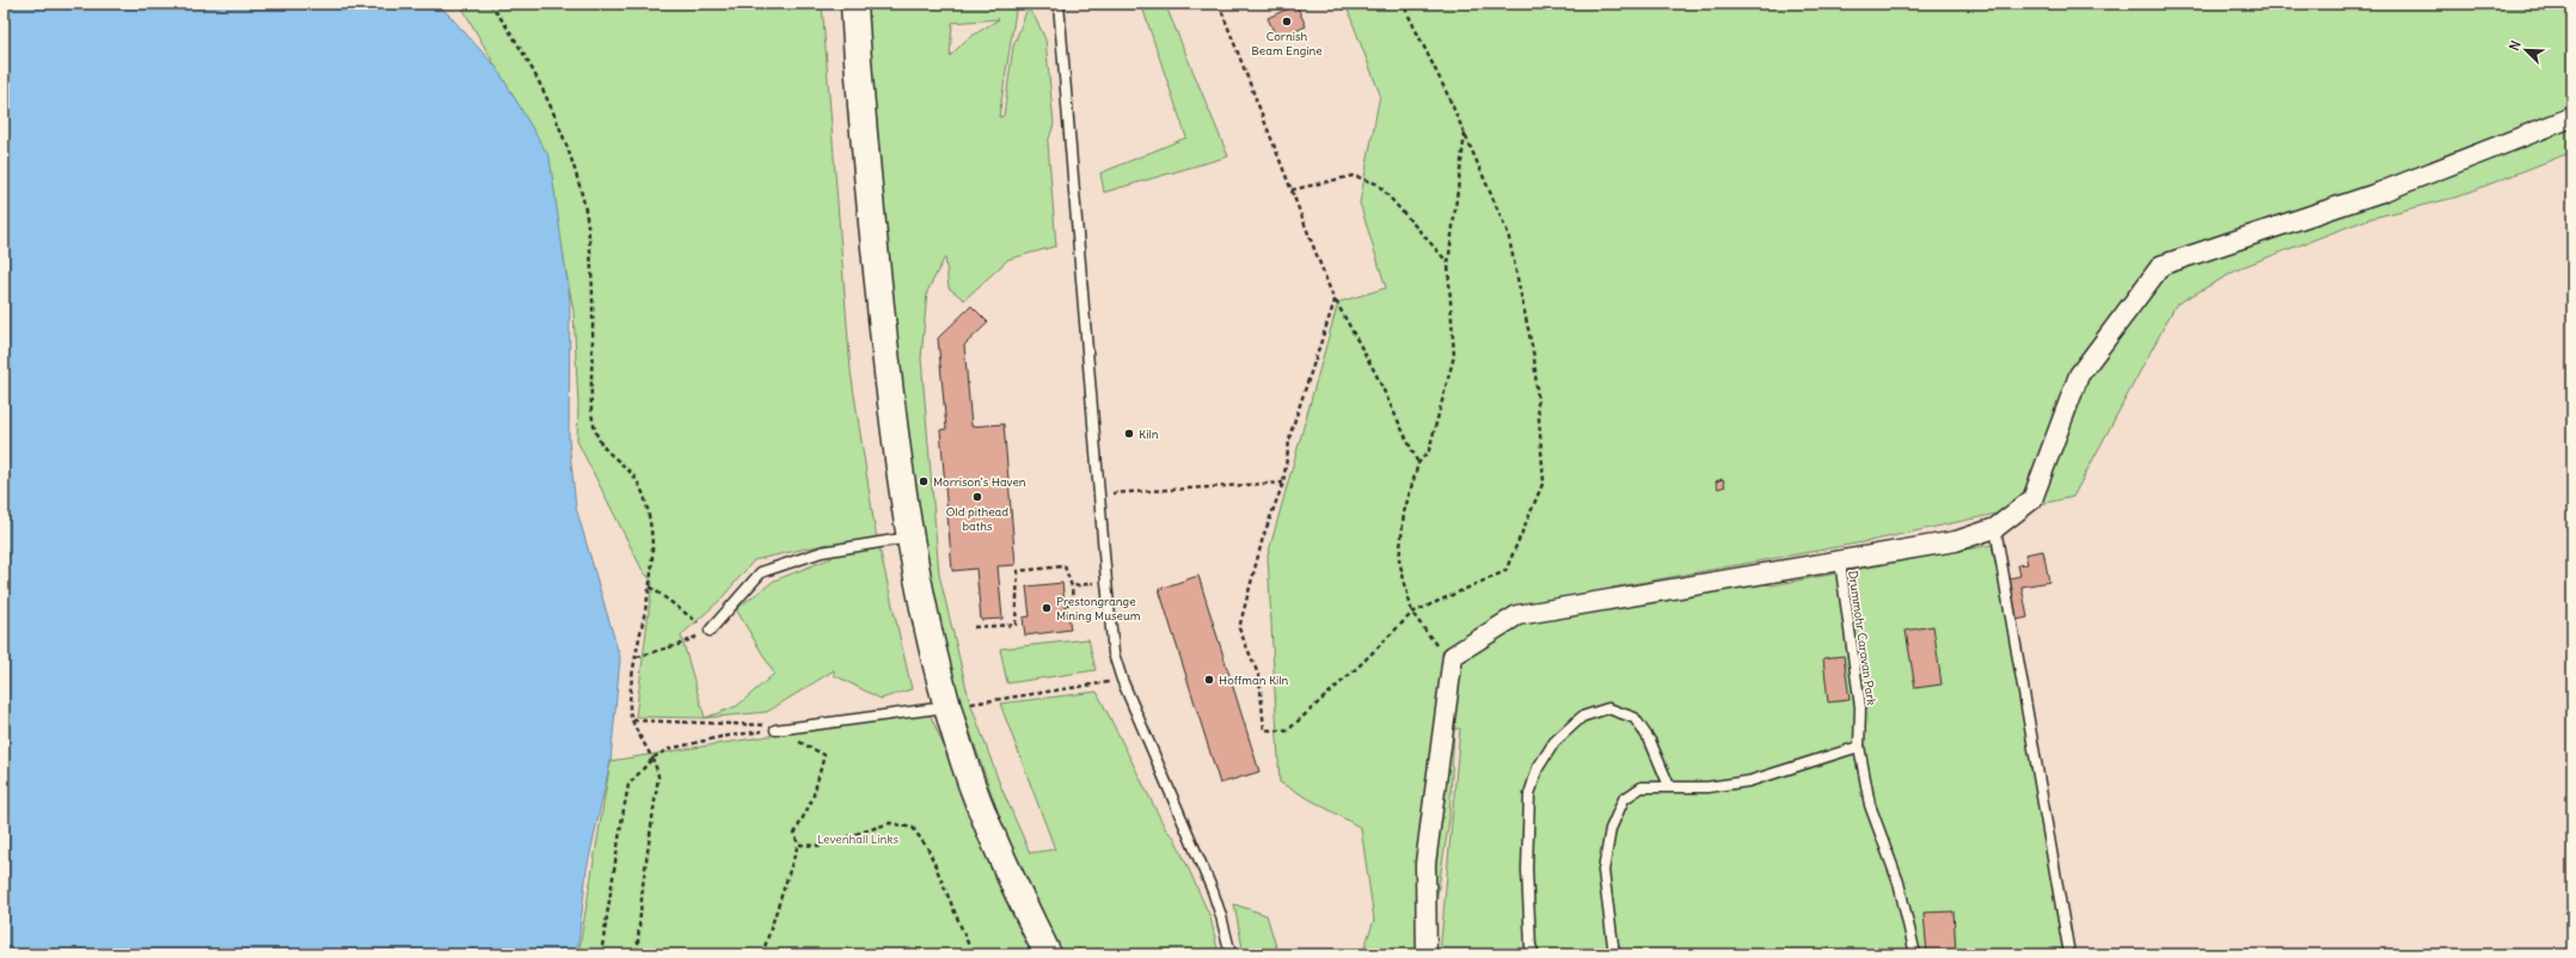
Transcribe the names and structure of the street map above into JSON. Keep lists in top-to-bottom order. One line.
{"streets":{"lane":["Drummohr Caravan Park"]},"parks":["Levenhall Links"],"places":["Cornish Beam Engine","Kiln","Morrison's Haven","Old pithead baths","Prestongrange Mining Museum","Hoffman Kiln"],"north":"top left"}
